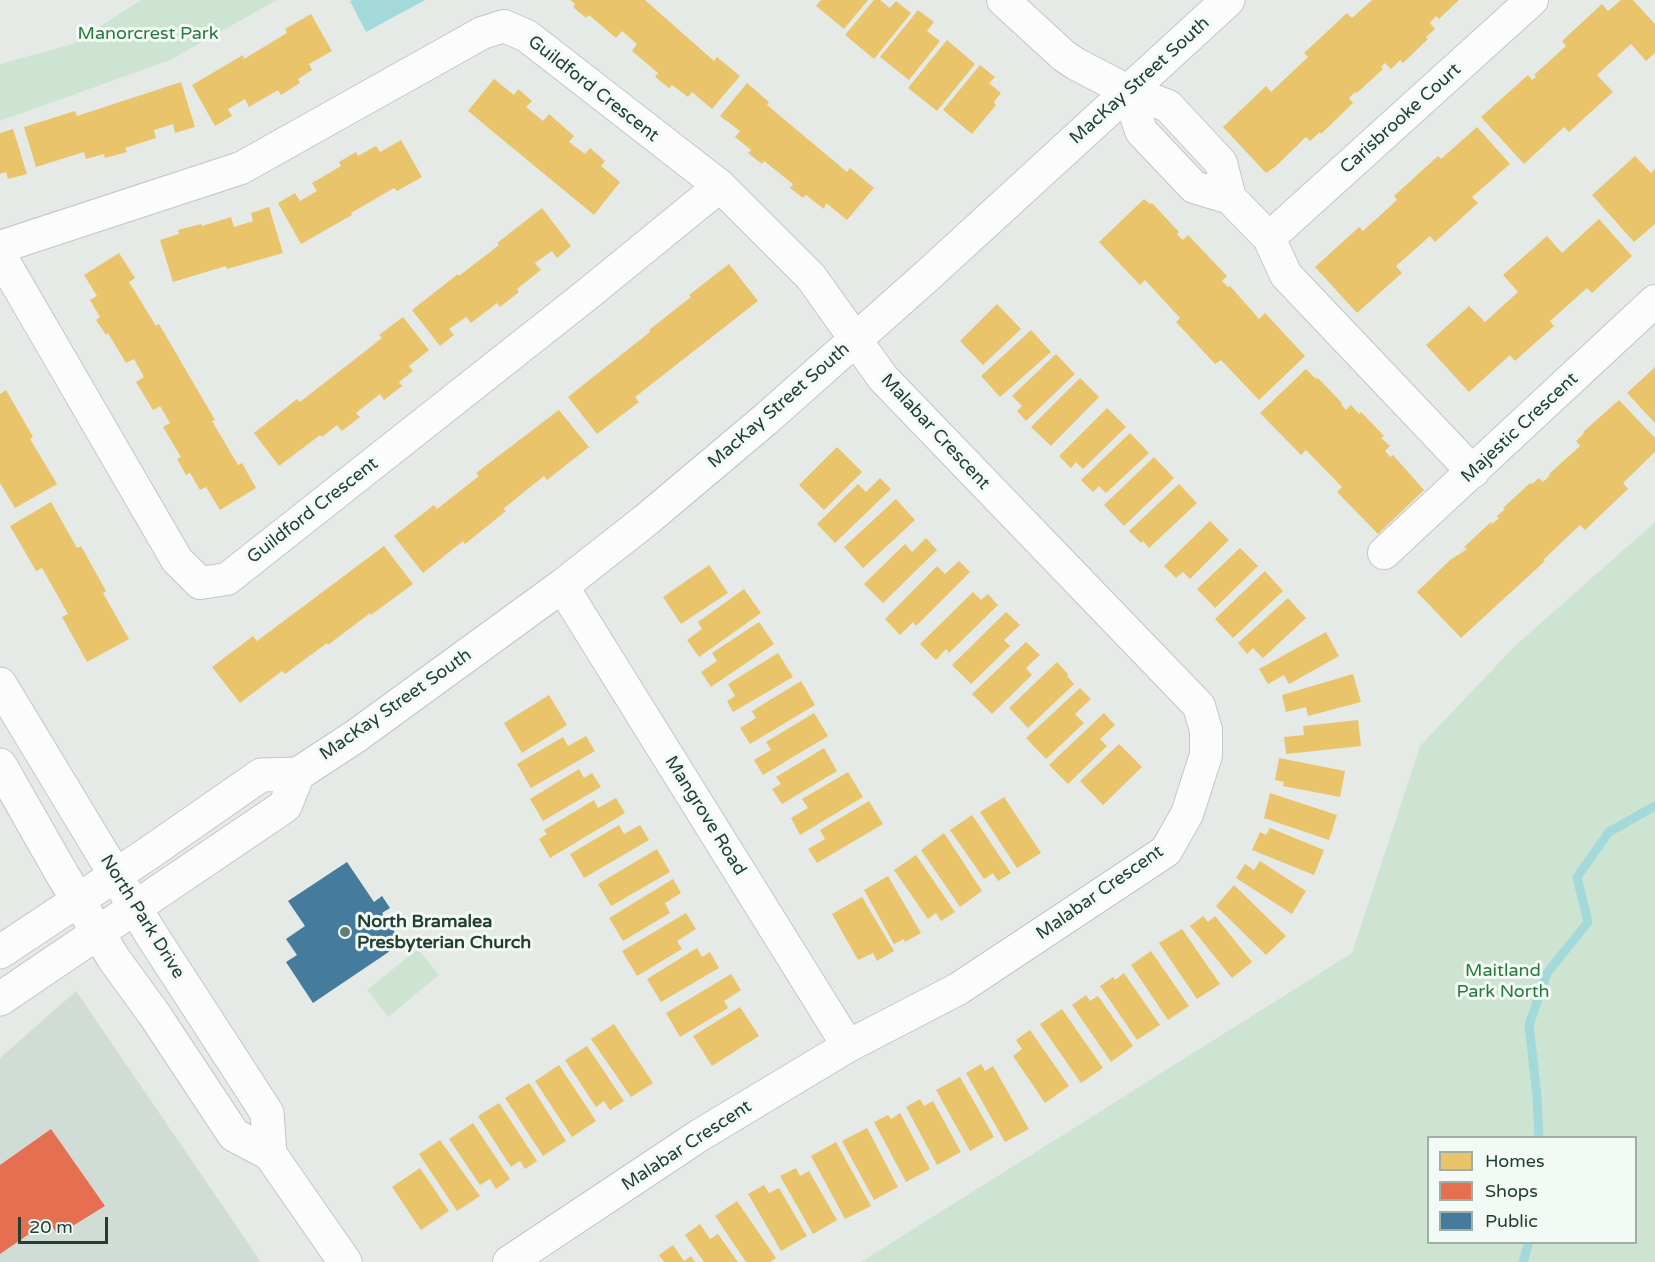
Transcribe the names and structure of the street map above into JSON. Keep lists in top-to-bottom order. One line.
{"streets":{"street":["MacKay Street South","Guildford Crescent","Carisbrooke Court","Majestic Crescent","Malabar Crescent","Mangrove Road","North Park Drive"]},"crossings":[["MacKay Street South","Guildford Crescent"],["MacKay Street South","Malabar Crescent"],["MacKay Street South","Mangrove Road"],["Guildford Crescent","Malabar Crescent"],["Malabar Crescent","Mangrove Road"]],"parks":["Manorcrest Park","Maitland Park North"],"places":["North Bramalea Presbyterian Church"],"legend":["Homes","Shops","Public"],"scale_bar":"20 m"}
